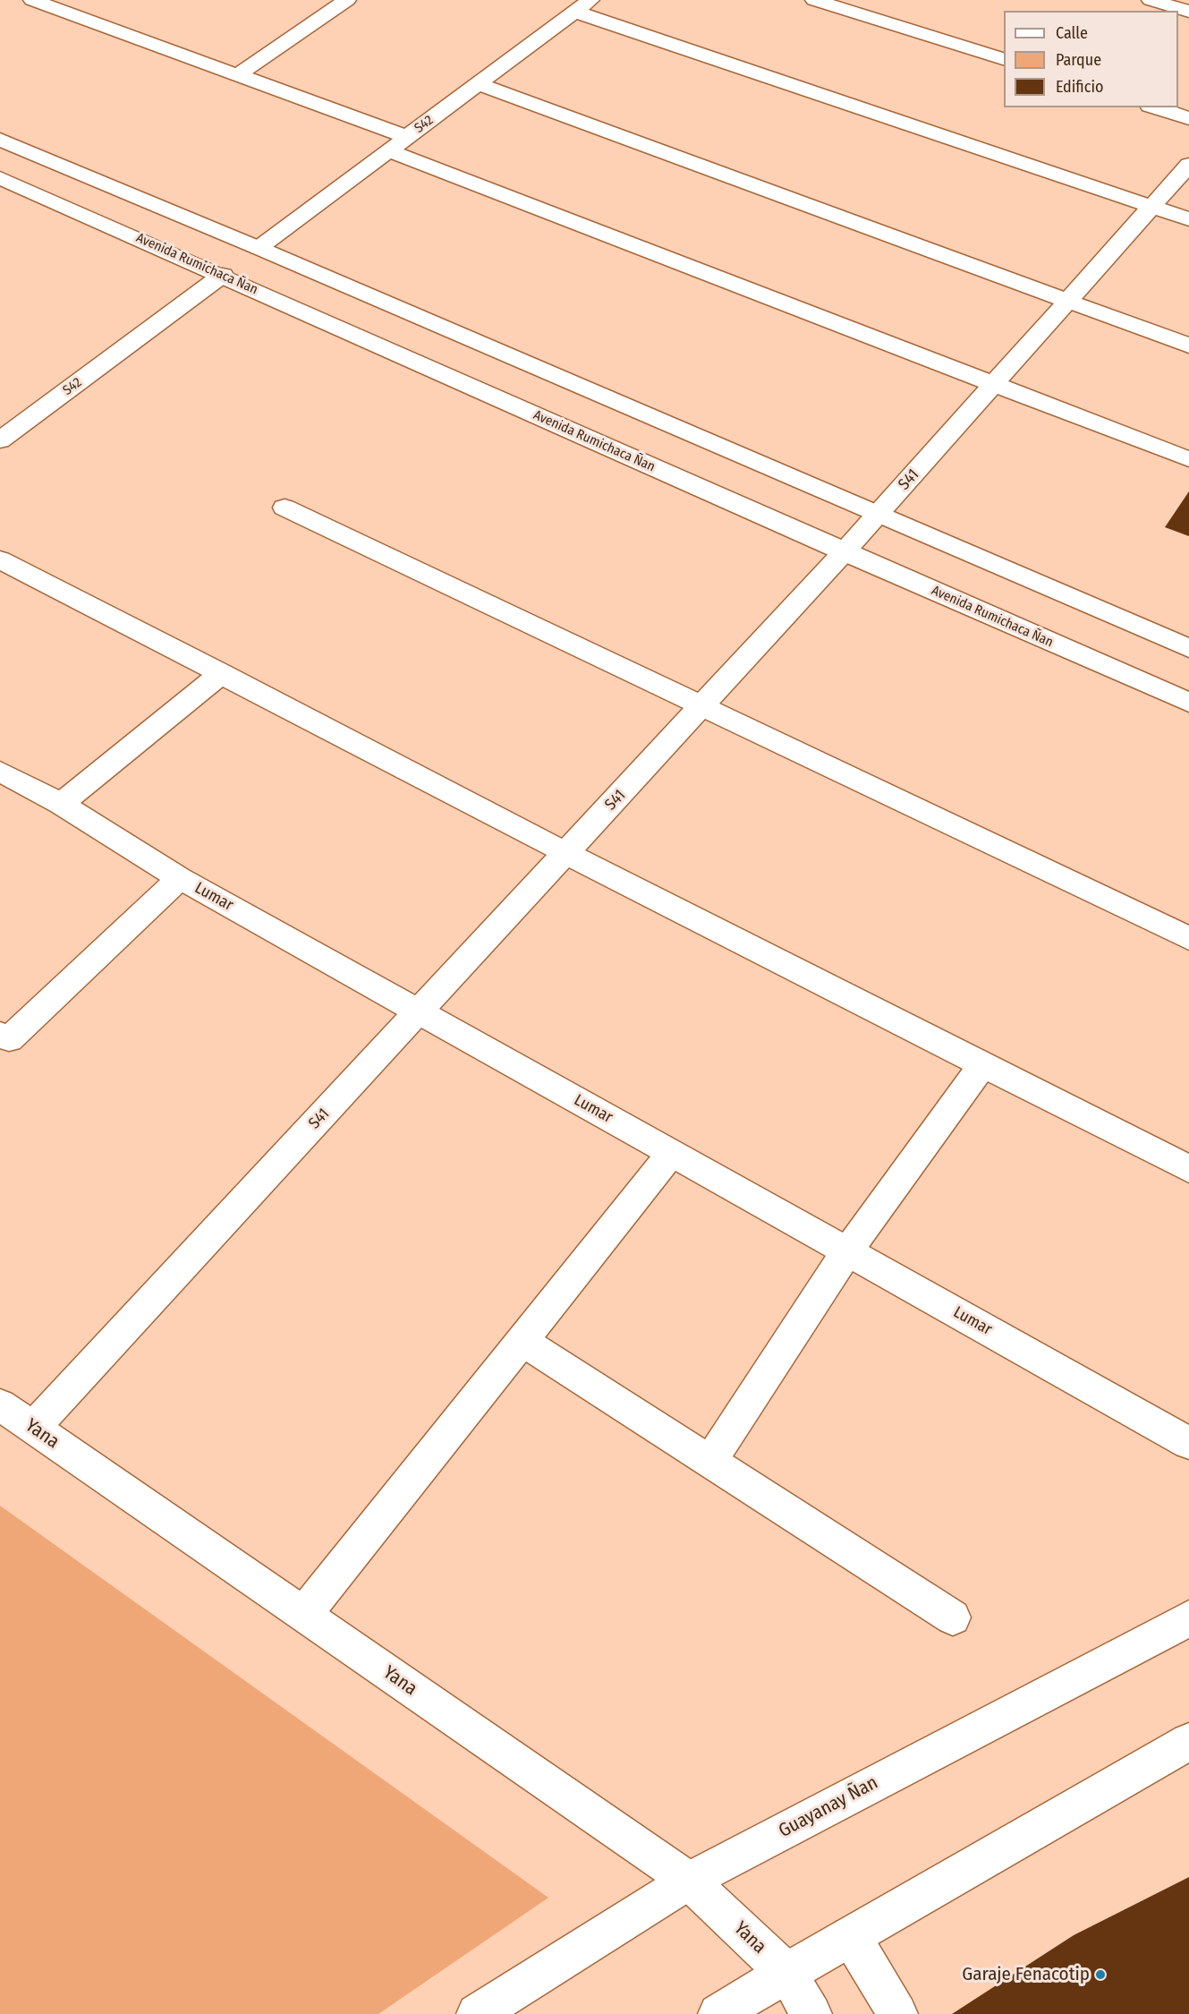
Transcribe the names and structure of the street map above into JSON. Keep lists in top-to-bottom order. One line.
{"streets":{"street":["S42","Avenida Rumichaca Ñan","S41","Lumar","Yana","Guayanay Ñan"]},"crossings":[["S42","Avenida Rumichaca Ñan"],["Avenida Rumichaca Ñan","S41"],["S41","Lumar"],["S41","Yana"],["Yana","Guayanay Ñan"]],"places":["Garaje Fenacotip"],"legend":["Calle","Parque","Edificio"]}
